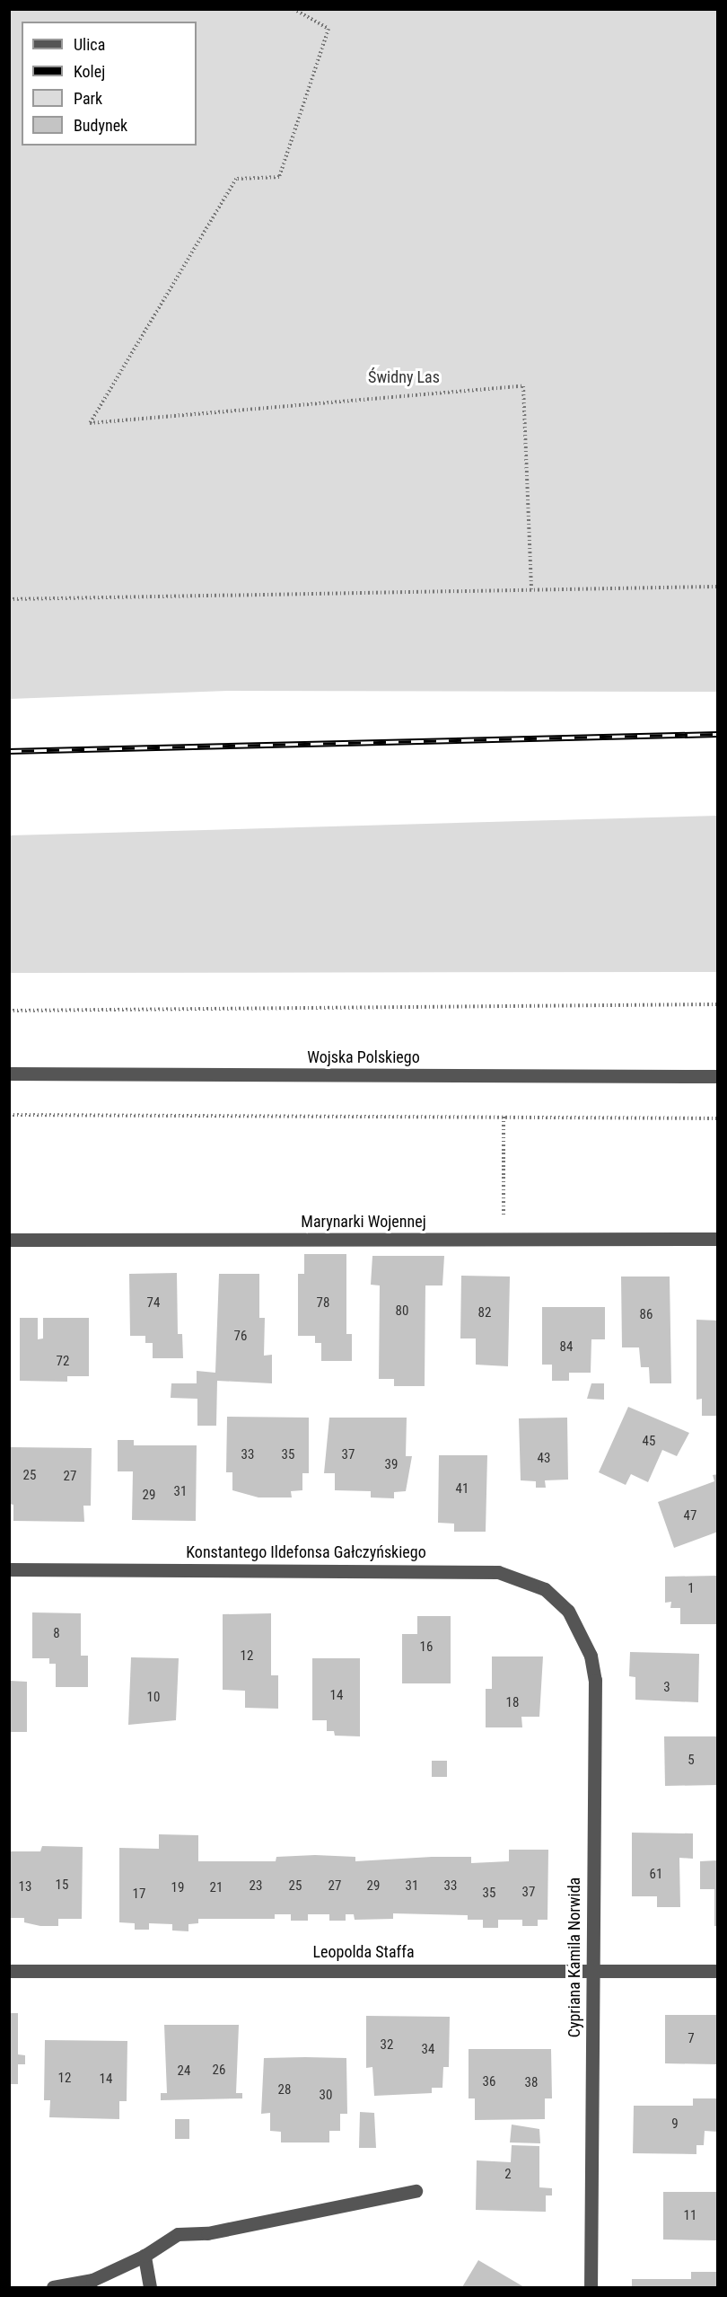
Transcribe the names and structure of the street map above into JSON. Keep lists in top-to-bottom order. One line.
{"streets":{"street":["Wojska Polskiego","Marynarki Wojennej","Konstantego Ildefonsa Gałczyńskiego","Leopolda Staffa","Cypriana Kamila Norwida"]},"crossings":[["Konstantego Ildefonsa Gałczyńskiego","Cypriana Kamila Norwida"],["Leopolda Staffa","Cypriana Kamila Norwida"]],"parks":["Świdny Las"],"house_numbers":["74","78","80","82","86","76","84","72","45","33","35","37","43","39","25","27","41","31","29","47","1","8","16","12","3","14","10","18","5","61","15","23","25","27","29","31","33","13","19","21","37","35","17","7","32","34","26","24","12","14","36","38","28","30","9","2","11"],"legend":["Ulica","Kolej","Park","Budynek"]}
